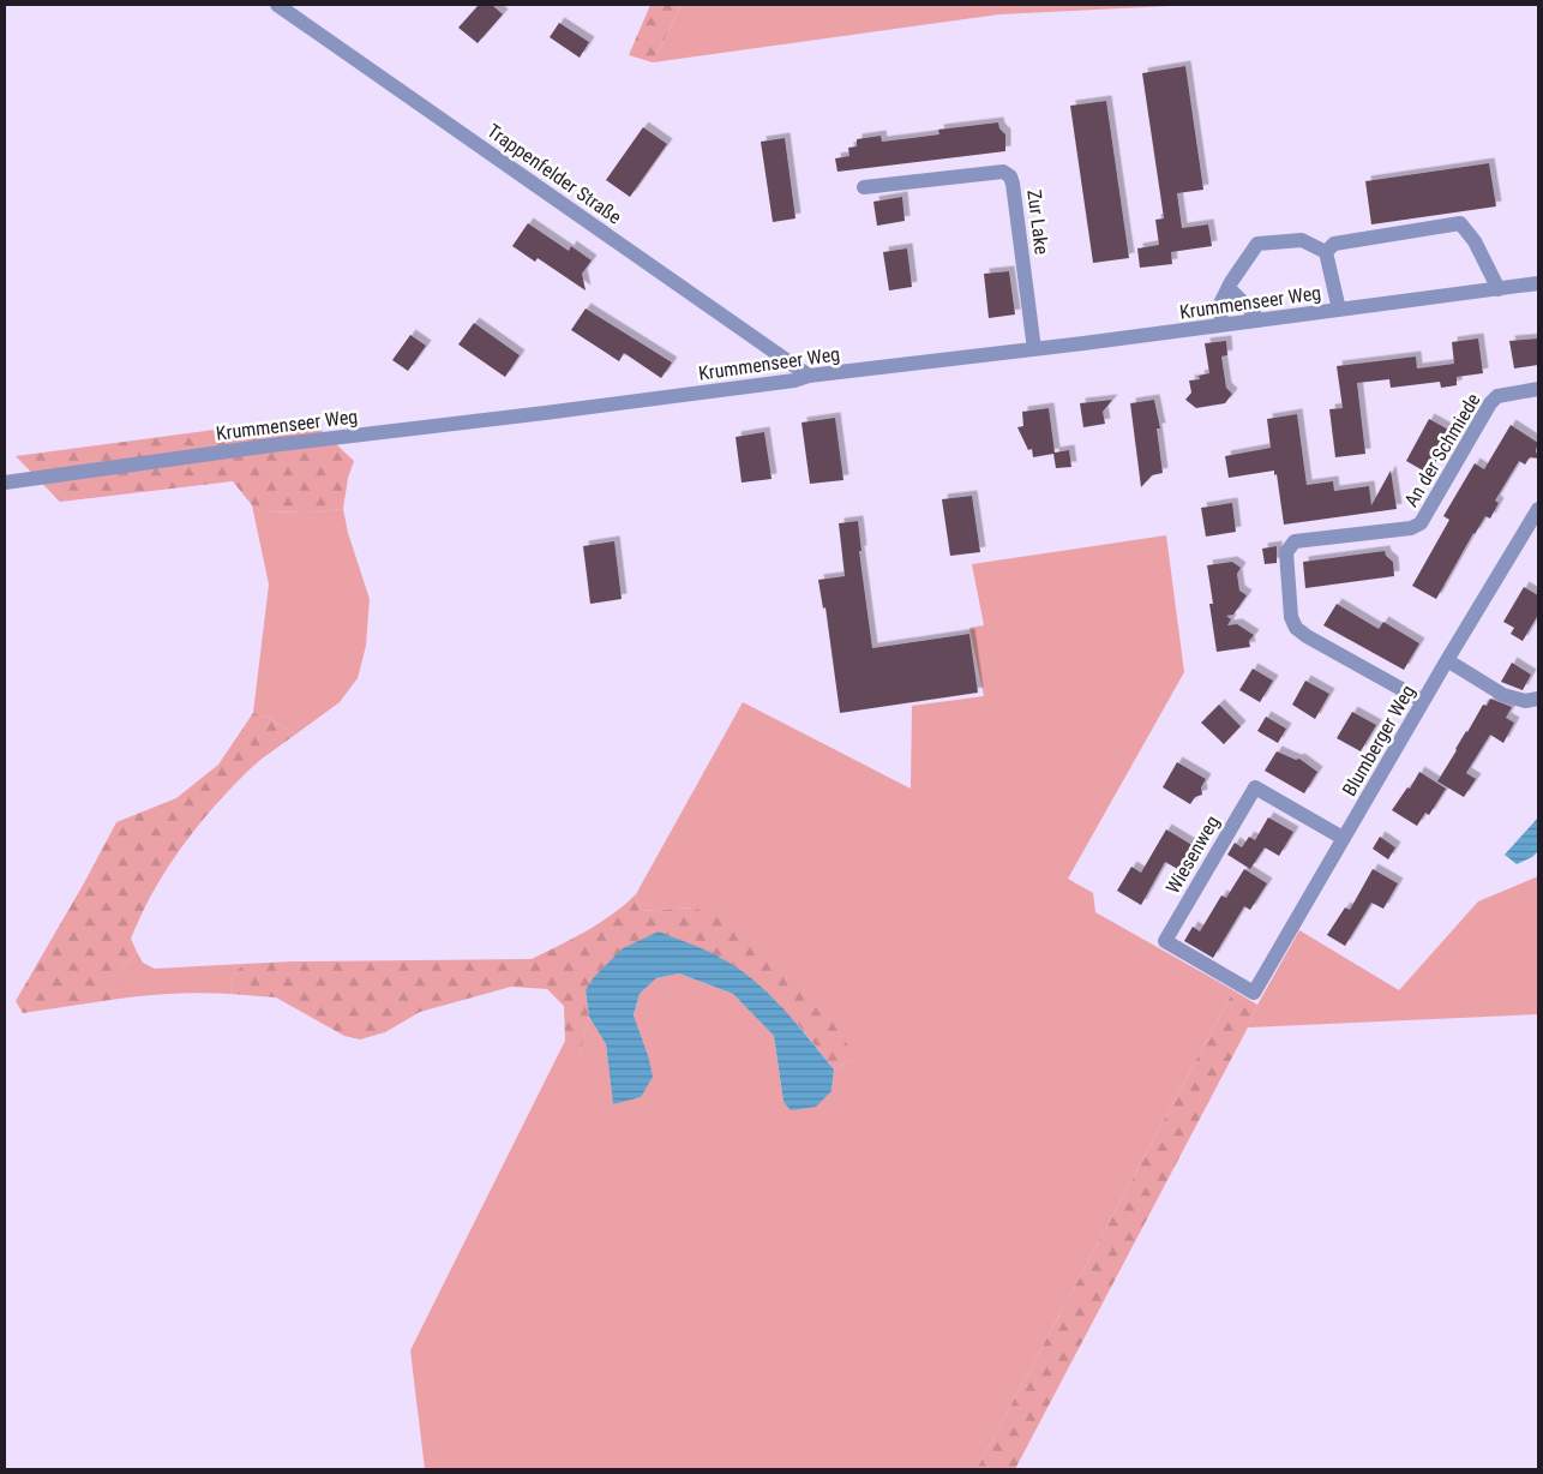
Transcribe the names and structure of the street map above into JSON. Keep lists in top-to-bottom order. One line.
{"streets":{"street":["Trappenfelder Straße","Zur Lake","Krummenseer Weg","An der Schmiede","Blumberger Weg","Wiesenweg"]},"crossings":[["Trappenfelder Straße","Krummenseer Weg"],["Zur Lake","Krummenseer Weg"],["An der Schmiede","Blumberger Weg"],["Blumberger Weg","Wiesenweg"]]}
